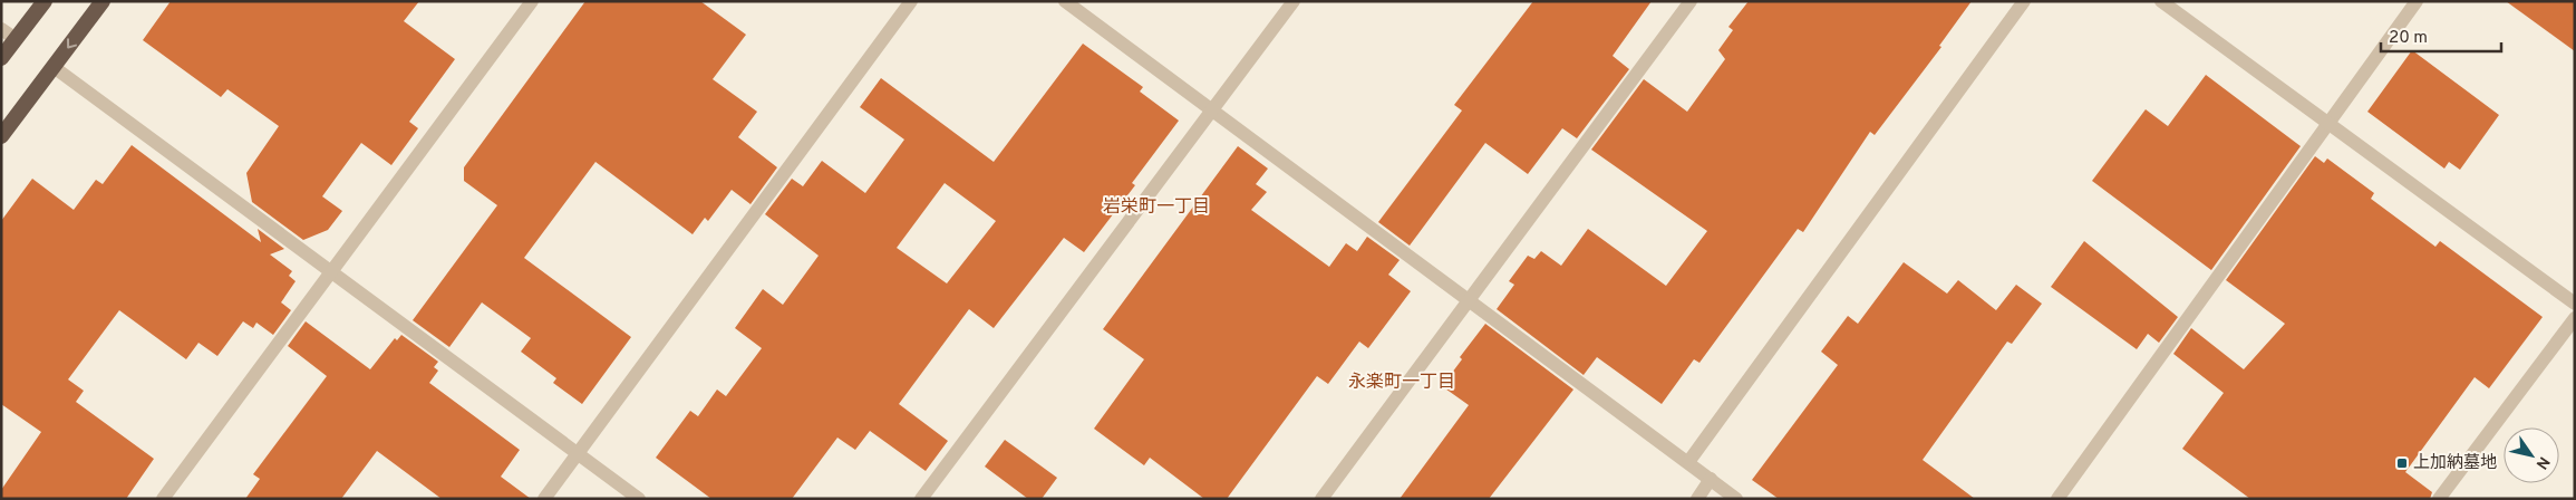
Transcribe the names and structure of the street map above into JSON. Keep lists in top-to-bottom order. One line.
{"districts":["岩栄町一丁目","永楽町一丁目"],"places":{"transit":["上加納墓地"]},"scale_bar":"20 m","north":"bottom right"}
